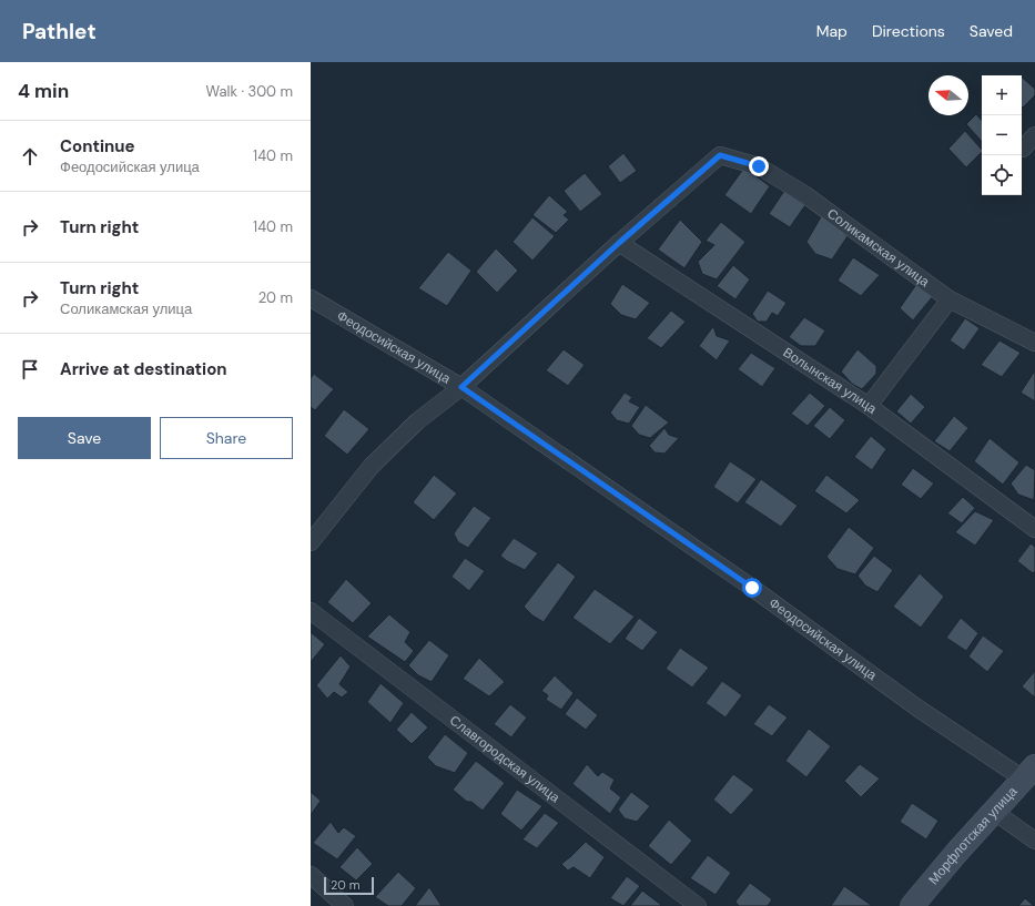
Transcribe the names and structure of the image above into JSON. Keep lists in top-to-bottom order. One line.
{"streets":{"street":["Соликамская улица","Феодосийская улица","Волынская улица","Славгородская улица","Морфлотская улица"]},"crossings":[["Соликамская улица","Волынская улица"],["Феодосийская улица","Морфлотская улица"]],"scale_bar":"20 m","north":"left","page":{"header":"Pathlet","nav":["Map","Directions","Saved"],"heading":["4 min","Walk · 300 m"],"map_buttons":["+","−"],"list":[["Continue","Феодосийская улица","140 m"],["Turn right","140 m"],["Turn right","Соликамская улица","20 m"],"Arrive at destination"],"buttons":["Save","Share"],"scale":"20 m"}}
